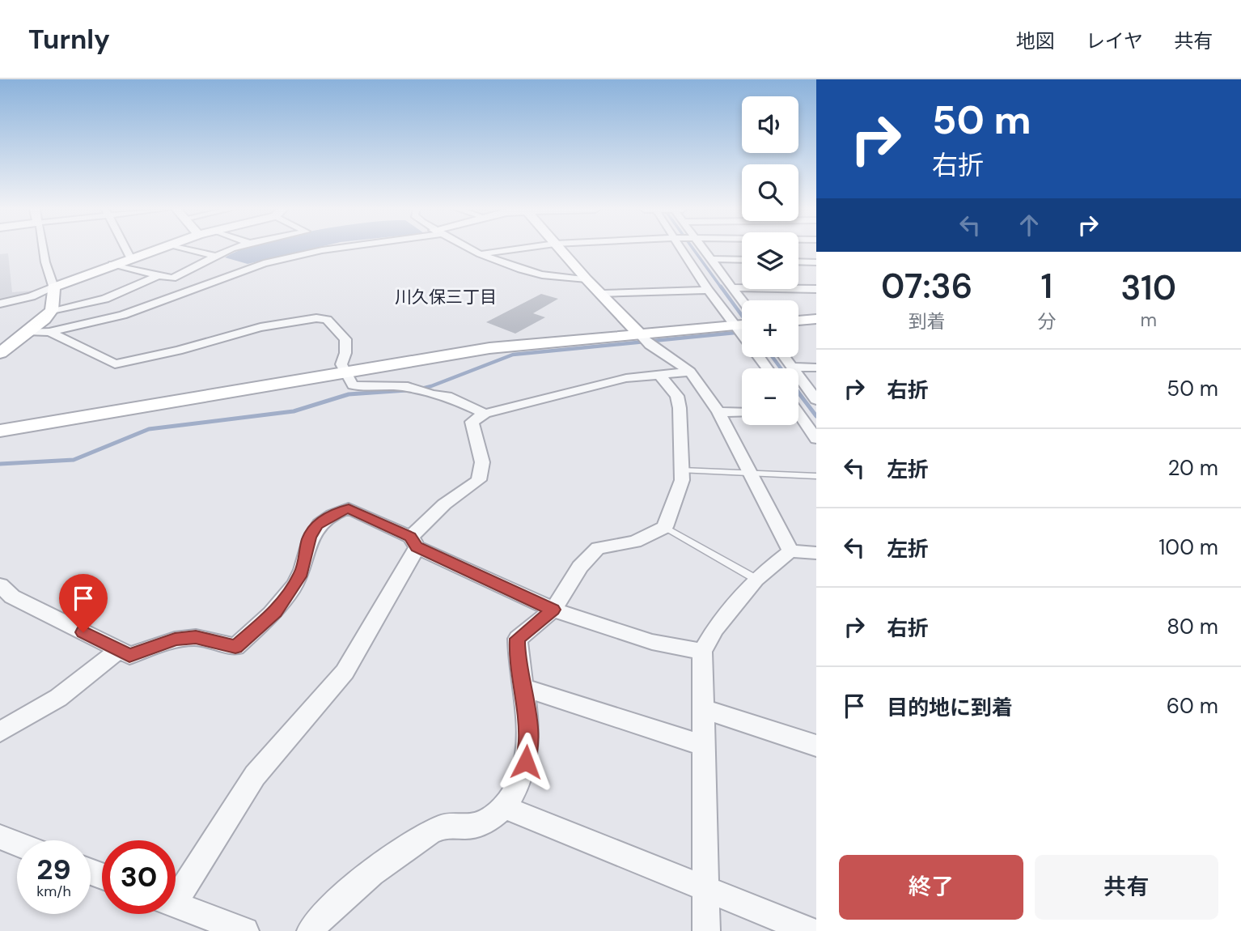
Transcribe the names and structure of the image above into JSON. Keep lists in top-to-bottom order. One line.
{"districts":["川久保三丁目"],"page":{"header":"Turnly","nav":["地図","レイヤ","共有"],"turn":["50 m","右折"],"map_buttons":["+","−"],"eta":["07:36","到着","1","分","310","m"],"list":[{"name":"右折","value":"50 m"},{"name":"左折","value":"20 m"},{"name":"左折","value":"100 m"},{"name":"右折","value":"80 m"},{"name":"目的地に到着","value":"60 m"}],"speed":"29 km/h","limit":"30","buttons":["終了","共有"]}}
